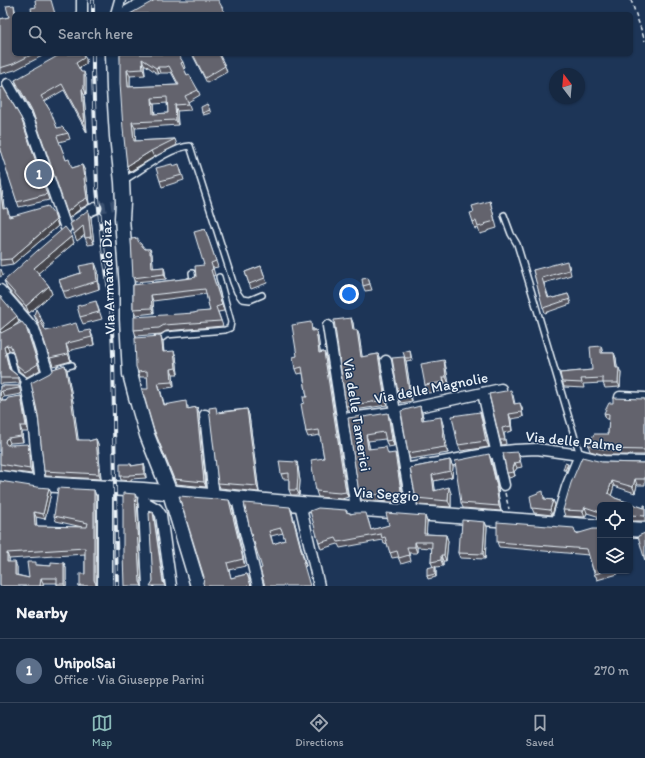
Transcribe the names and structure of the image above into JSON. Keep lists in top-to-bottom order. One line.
{"streets":{"street":["Via Armando Diaz","Via delle Magnolie","Via delle Tamerici","Via delle Palme","Via Seggio"]},"crossings":[["Via Armando Diaz","Via Seggio"],["Via delle Magnolie","Via delle Tamerici"],["Via delle Tamerici","Via Seggio"]],"north":"top","page":{"search":"Search here","pins":"1","heading":"Nearby","list":[{"mark":"1","name":"UnipolSai","note":"Office · Via Giuseppe Parini","value":"270 m"}],"nav":["Map","Directions","Saved"]}}
